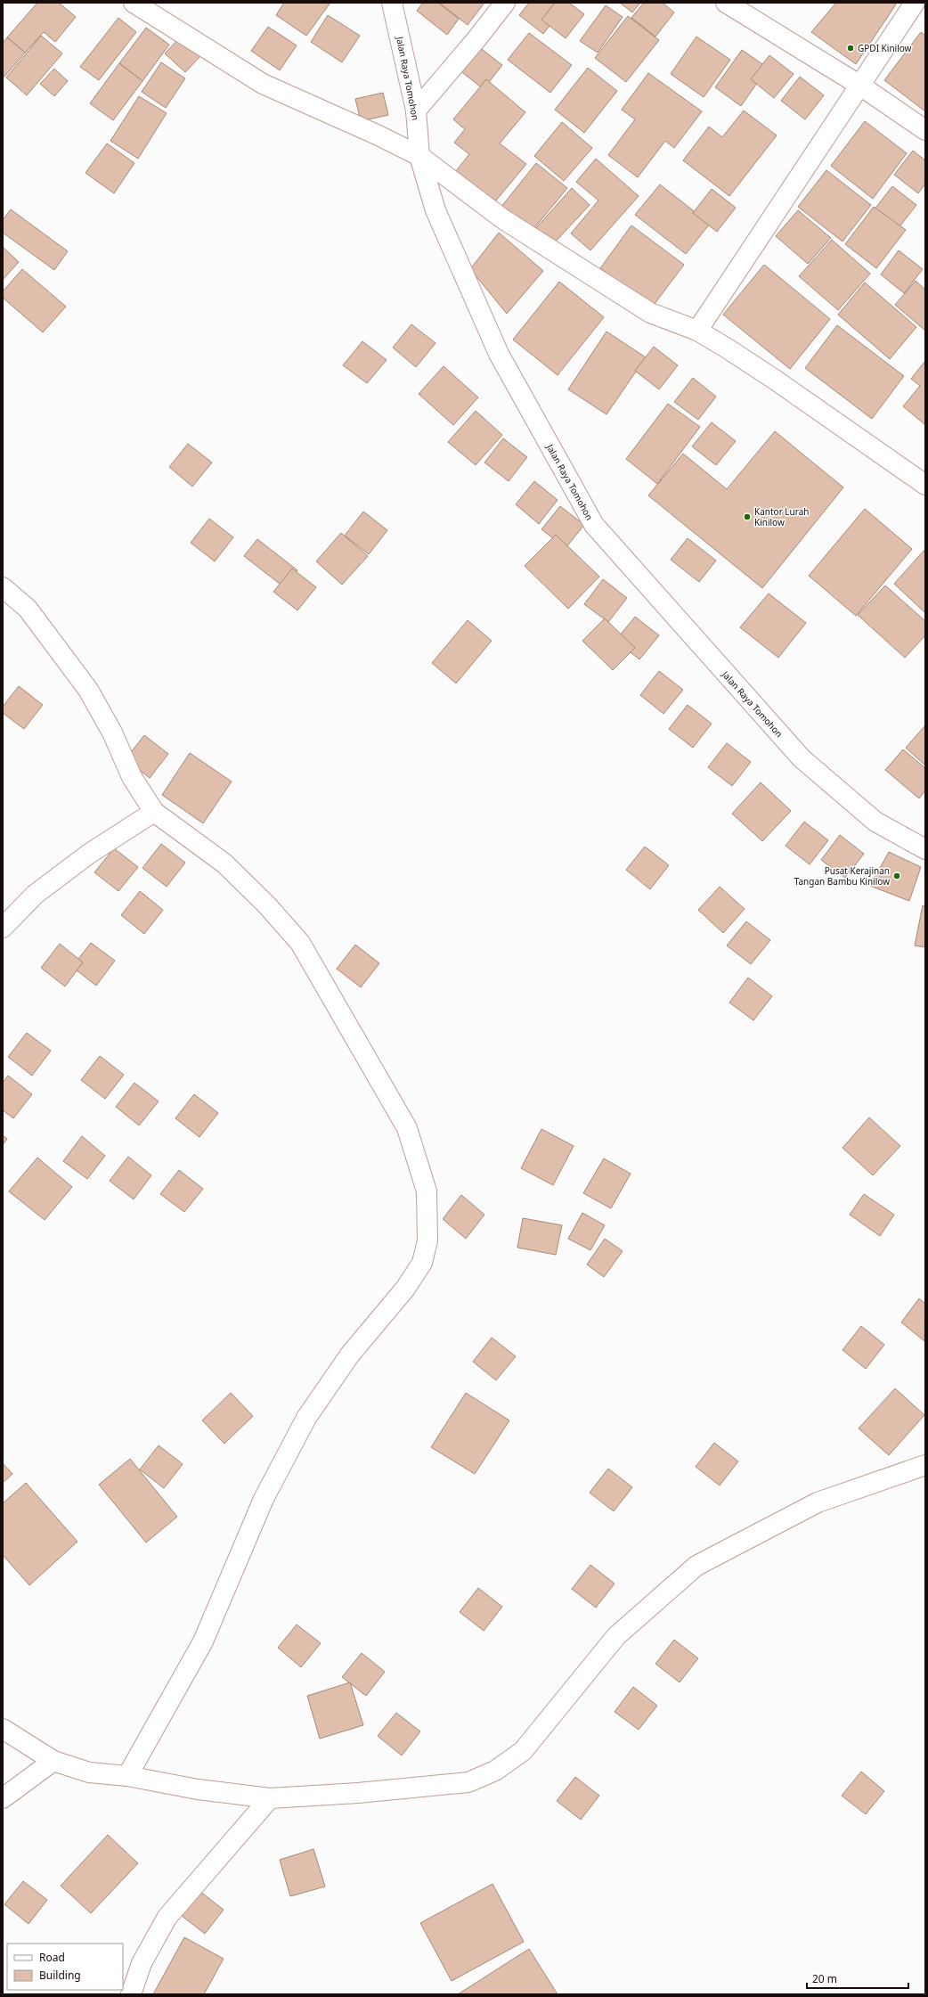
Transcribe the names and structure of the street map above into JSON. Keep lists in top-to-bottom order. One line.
{"streets":{"main road":["Jalan Raya Tomohon"]},"places":["GPDI Kinilow","Kantor Lurah Kinilow","Pusat Kerajinan Tangan Bambu Kinilow"],"legend":["Road","Building"],"scale_bar":"20 m"}
